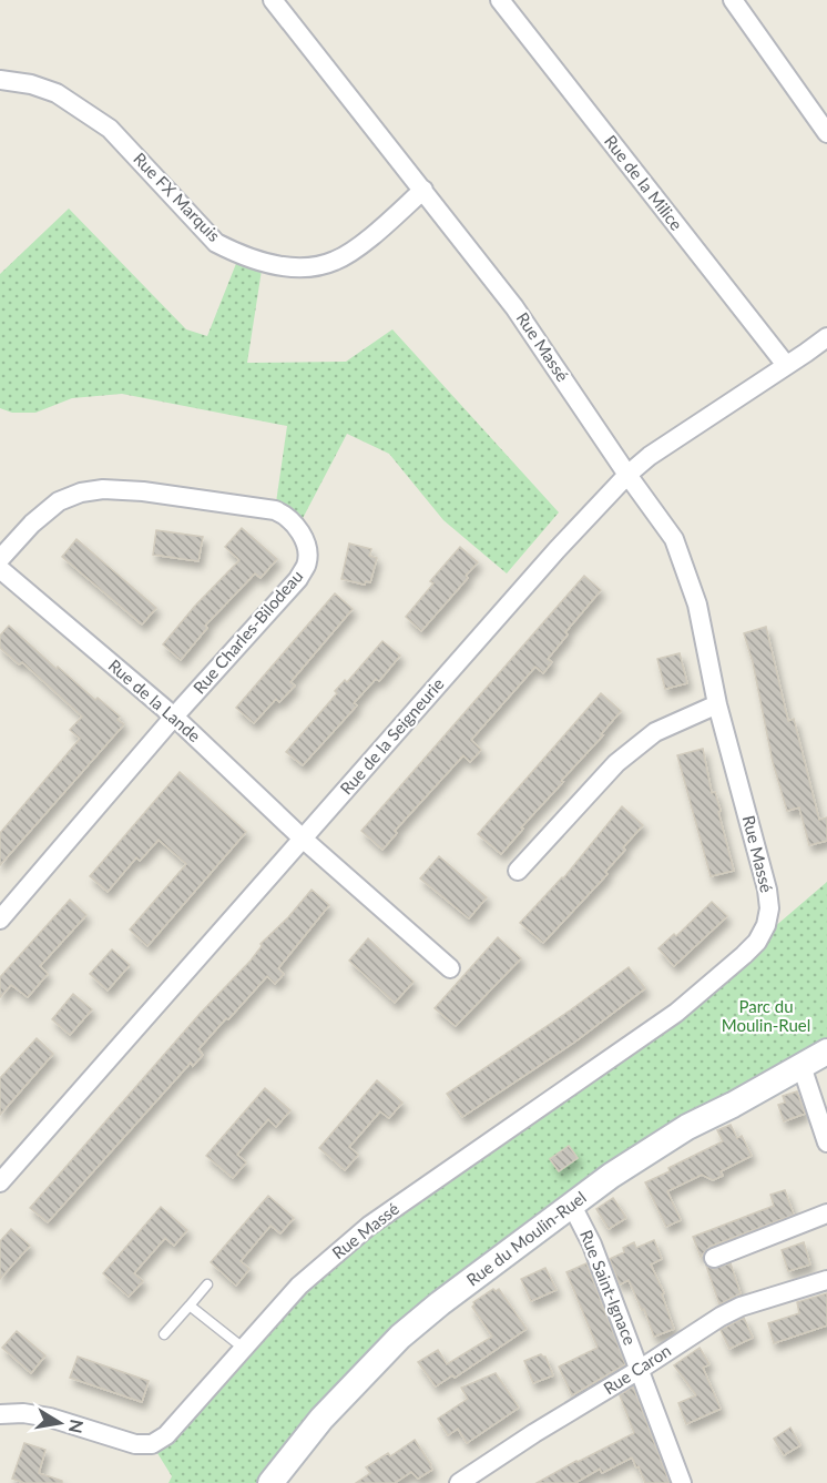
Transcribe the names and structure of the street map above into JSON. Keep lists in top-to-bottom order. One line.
{"streets":{"street":["Rue de la Milice","Rue FX Marquis","Rue Massé","Rue Charles-Bilodeau","Rue de la Lande","Rue de la Seigneurie","Rue du Moulin-Ruel","Rue Saint-Ignace","Rue Caron"]},"crossings":[["Rue de la Milice","Rue de la Seigneurie"],["Rue FX Marquis","Rue Massé"],["Rue Massé","Rue de la Seigneurie"],["Rue Charles-Bilodeau","Rue de la Lande"],["Rue de la Lande","Rue de la Seigneurie"],["Rue du Moulin-Ruel","Rue Saint-Ignace"],["Rue Saint-Ignace","Rue Caron"]],"parks":["Parc du Moulin-Ruel"],"north":"right"}
